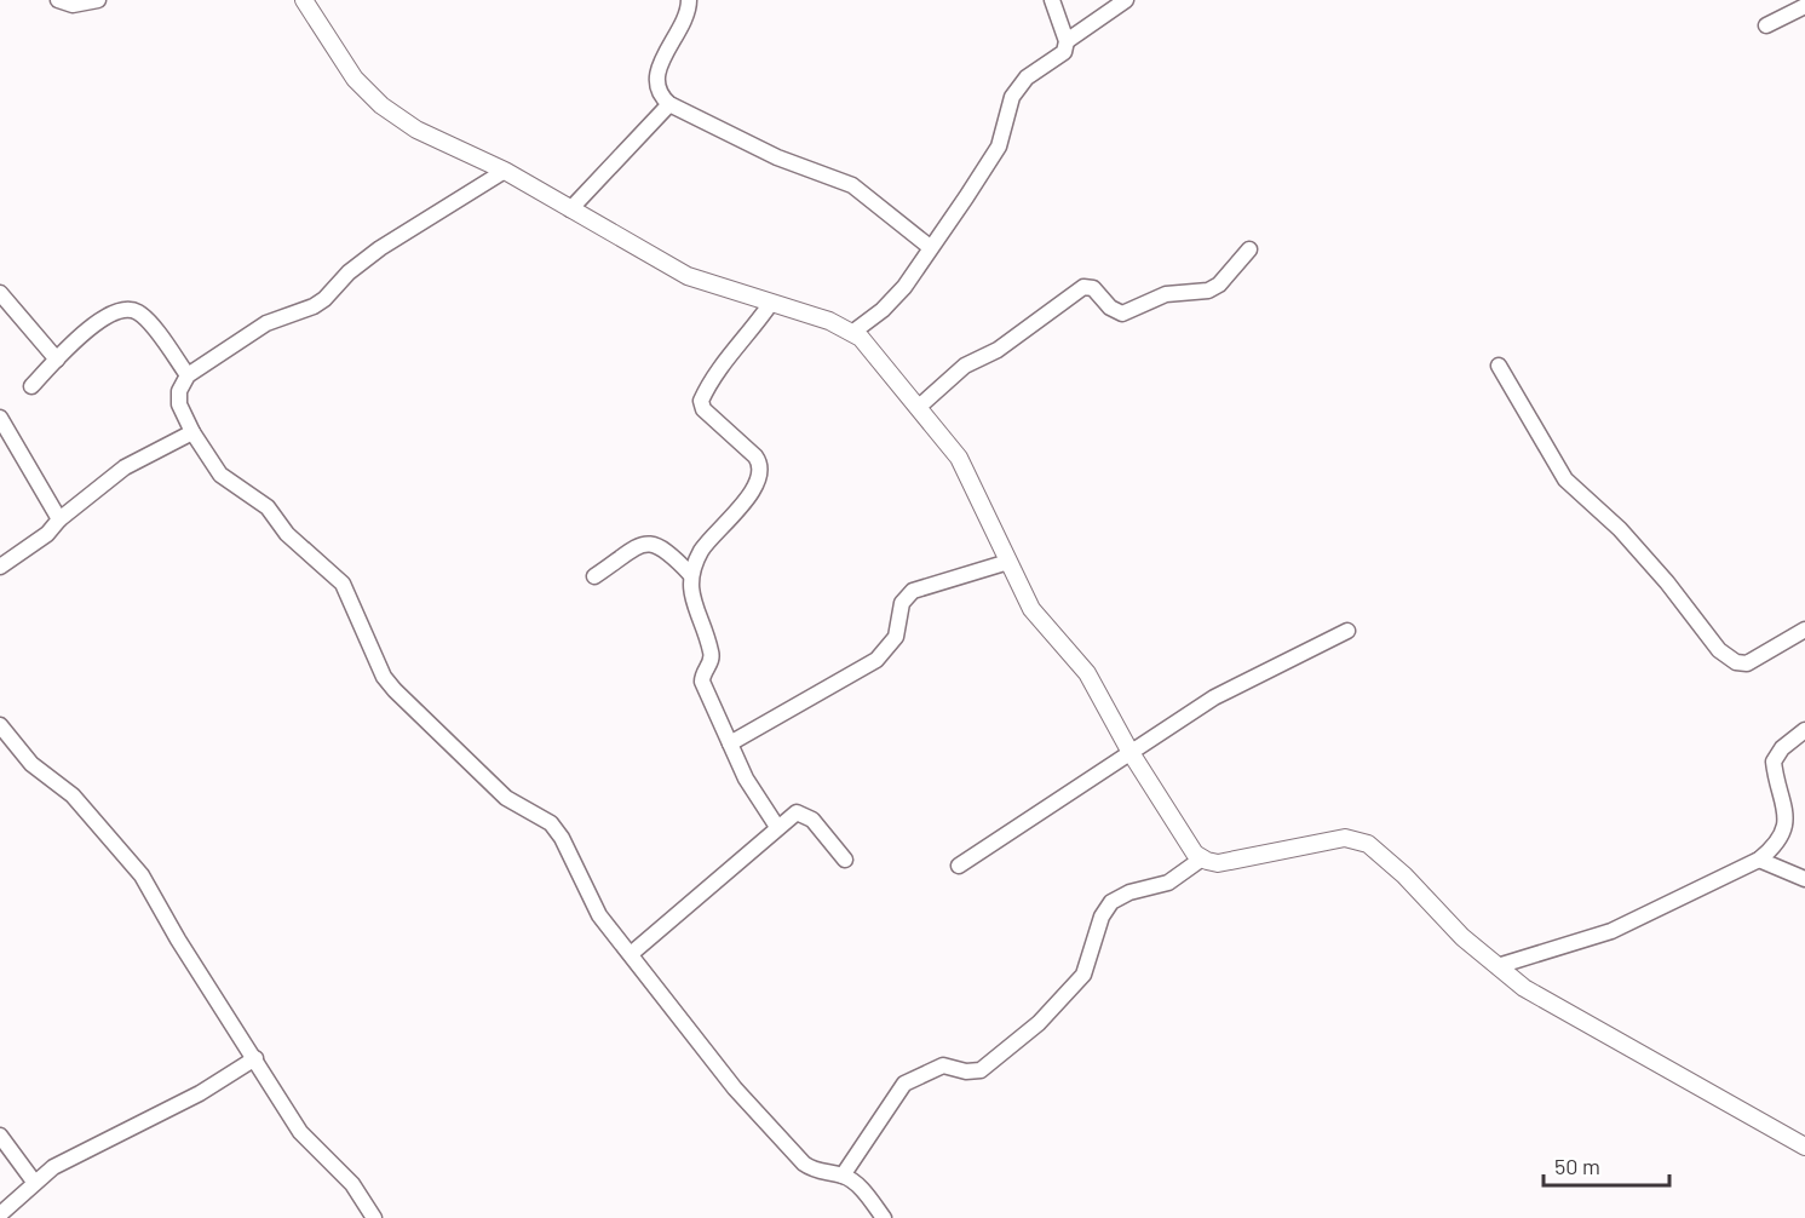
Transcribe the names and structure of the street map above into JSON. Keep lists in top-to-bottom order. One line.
{"scale_bar":"50 m"}
